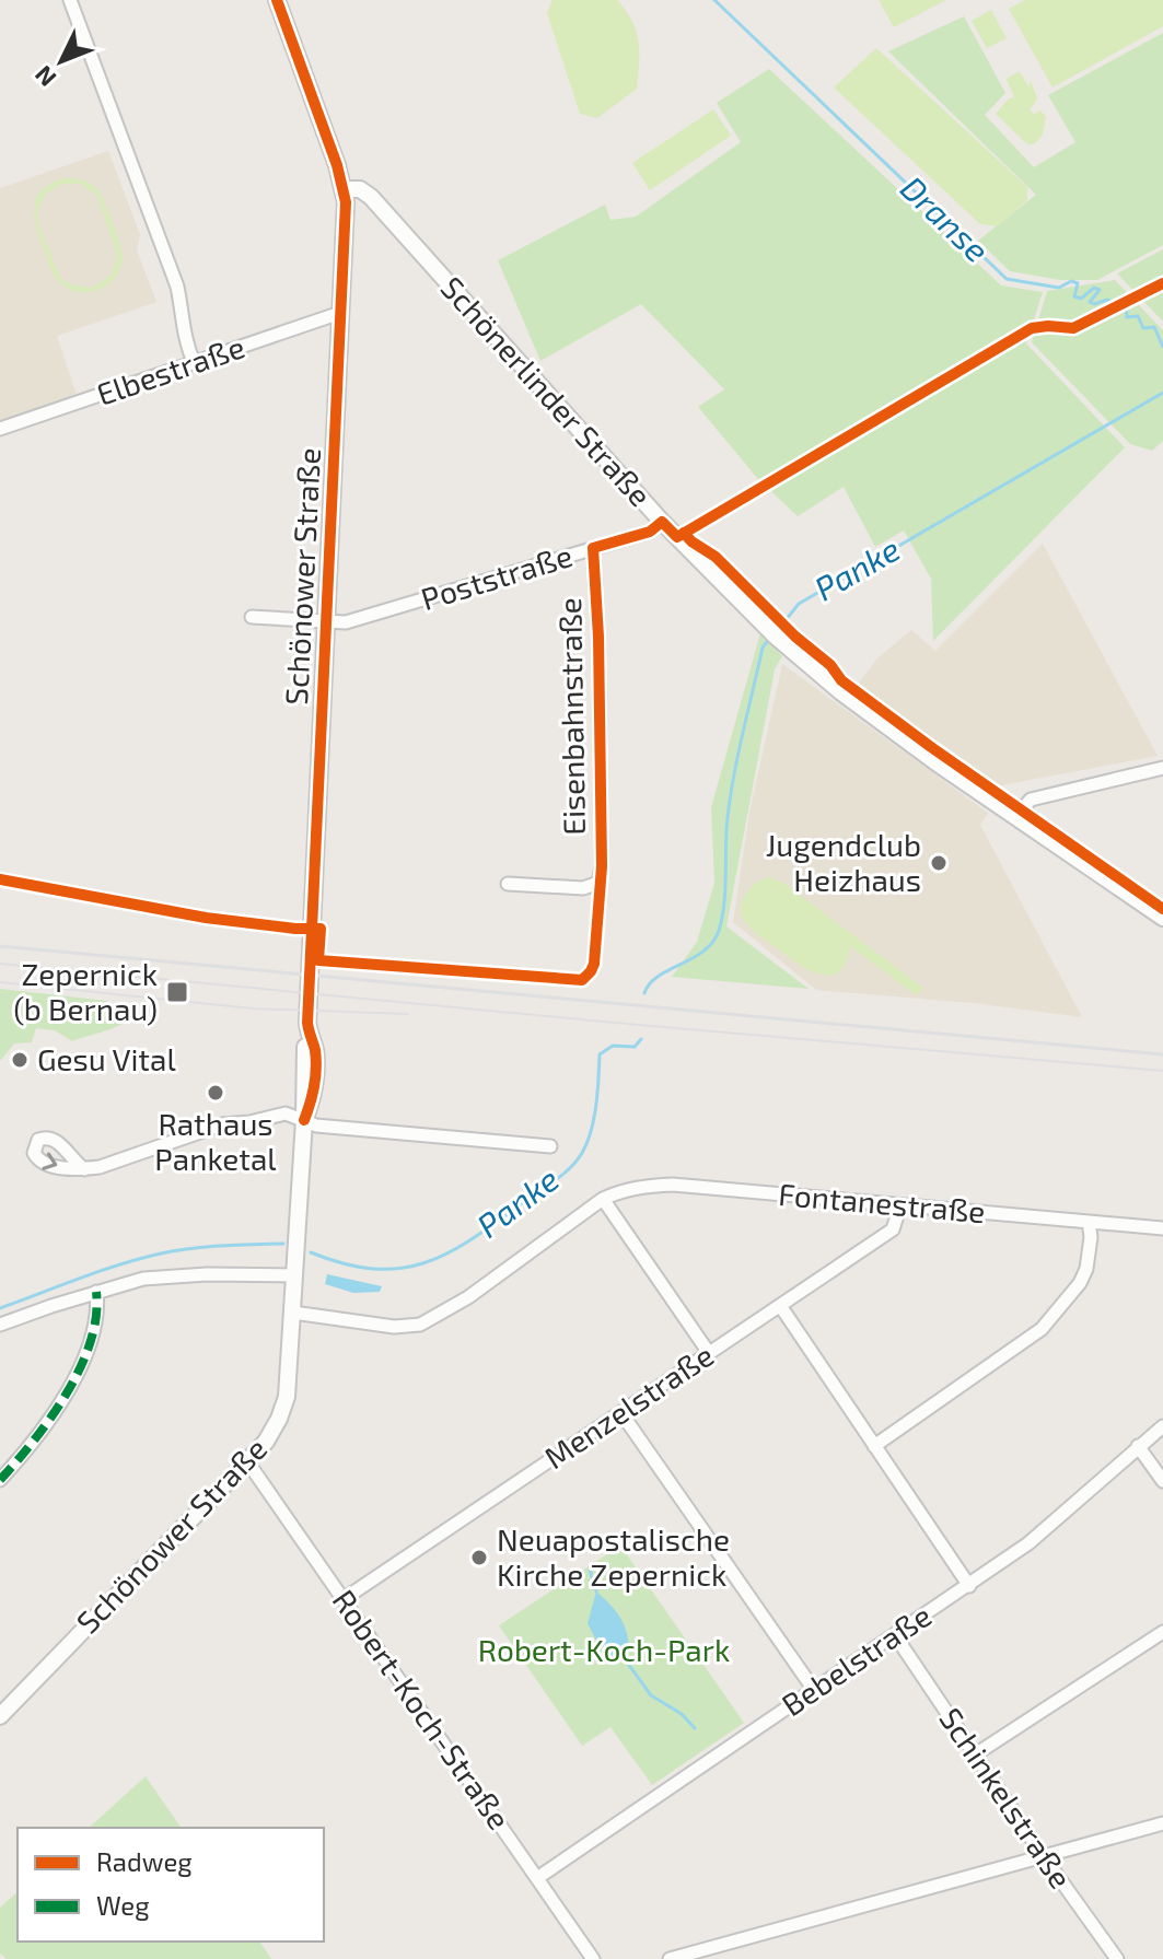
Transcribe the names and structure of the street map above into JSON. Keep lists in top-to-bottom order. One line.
{"streets":{"street":["Elbestraße","Schönerlinder Straße","Schönower Straße","Poststraße","Eisenbahnstraße","Fontanestraße","Menzelstraße","Bebelstraße","Robert-Koch-Straße","Schinkelstraße"]},"crossings":[["Elbestraße","Schönower Straße"],["Schönerlinder Straße","Schönower Straße"],["Schönerlinder Straße","Poststraße"],["Schönower Straße","Poststraße"],["Schönower Straße","Robert-Koch-Straße"],["Poststraße","Eisenbahnstraße"],["Fontanestraße","Menzelstraße"],["Menzelstraße","Robert-Koch-Straße"],["Bebelstraße","Robert-Koch-Straße"],["Bebelstraße","Schinkelstraße"]],"water":["Dranse","Panke"],"parks":["Robert-Koch-Park"],"places":{"other":["Jugendclub Heizhaus","Gesu Vital","Rathaus Panketal","Neuapostalische Kirche Zepernick"],"transit":["Zepernick (b Bernau)"]},"legend":["Radweg","Weg"],"north":"bottom left"}
